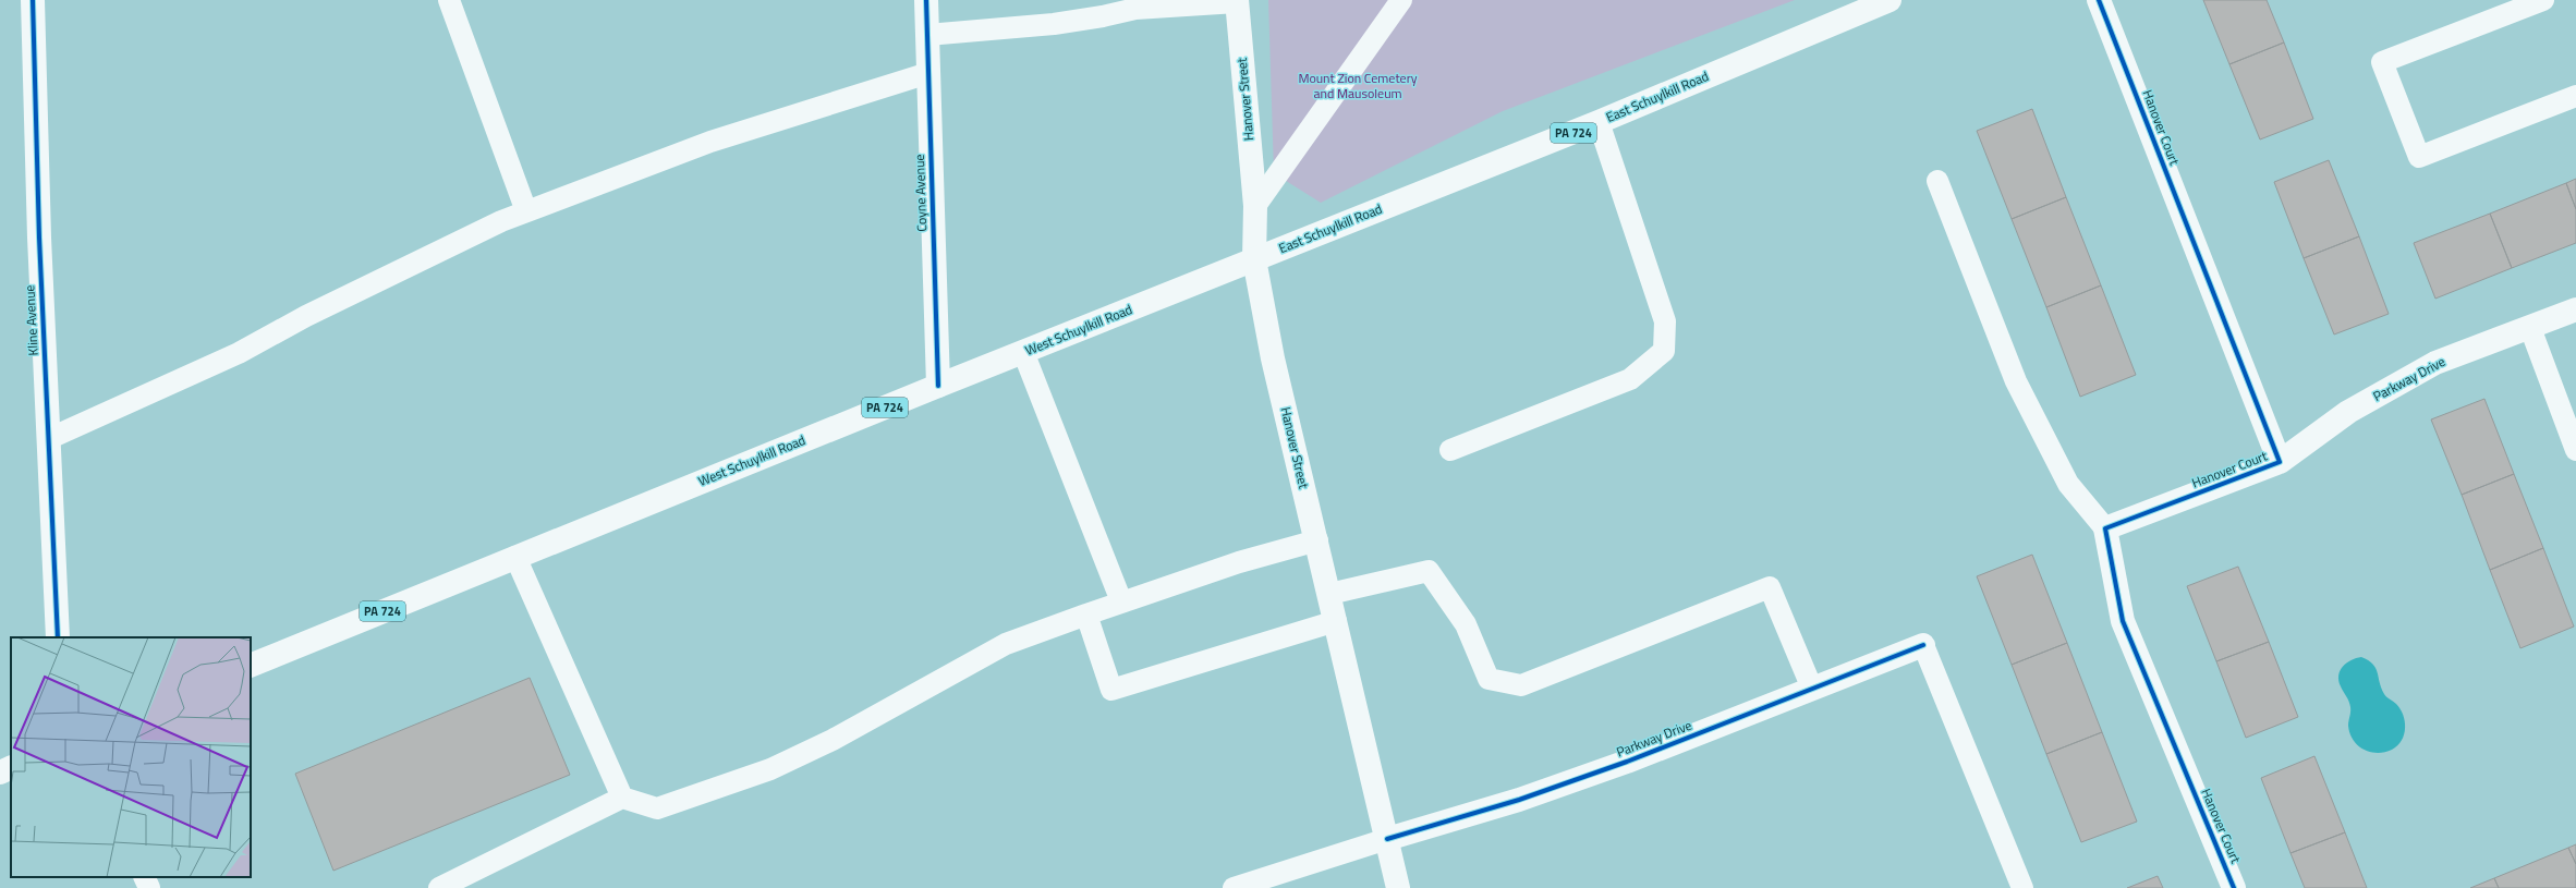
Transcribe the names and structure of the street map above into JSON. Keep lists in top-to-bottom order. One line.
{"streets":{"street":["East Schuylkill Road","Hanover Street","Hanover Court","PA 724","Coyne Avenue","Kline Avenue","West Schuylkill Road","Parkway Drive"]},"crossings":[["East Schuylkill Road","Hanover Street"],["East Schuylkill Road","West Schuylkill Road"],["Hanover Street","West Schuylkill Road"],["Hanover Street","Parkway Drive"],["Hanover Court","Parkway Drive"],["Coyne Avenue","West Schuylkill Road"]],"parks":["Mount Zion Cemetery and Mausoleum"]}
